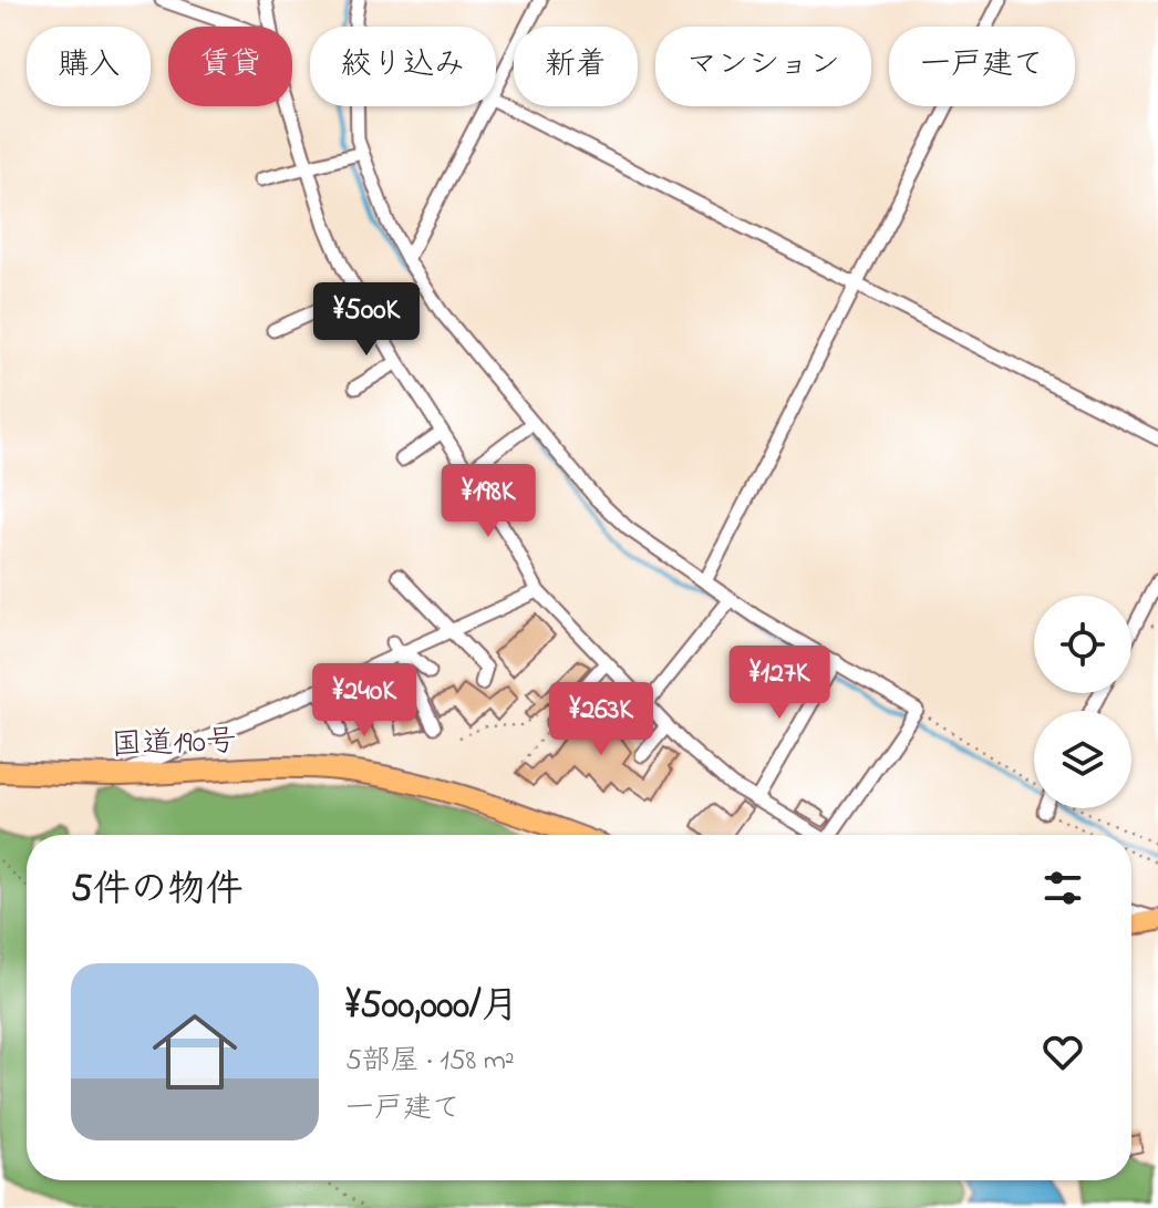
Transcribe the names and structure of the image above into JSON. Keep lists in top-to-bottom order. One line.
{"streets":{"highway":["国道190号"]},"page":{"chip":["購入","賃貸","絞り込み","新着","マンション","一戸建て"],"price":["¥500K","¥198K","¥127K","¥240K","¥263K"],"heading":"5件の物件","list":[{"name":"¥500,000/月","note":"5部屋 · 158 m² · 一戸建て"}]}}
